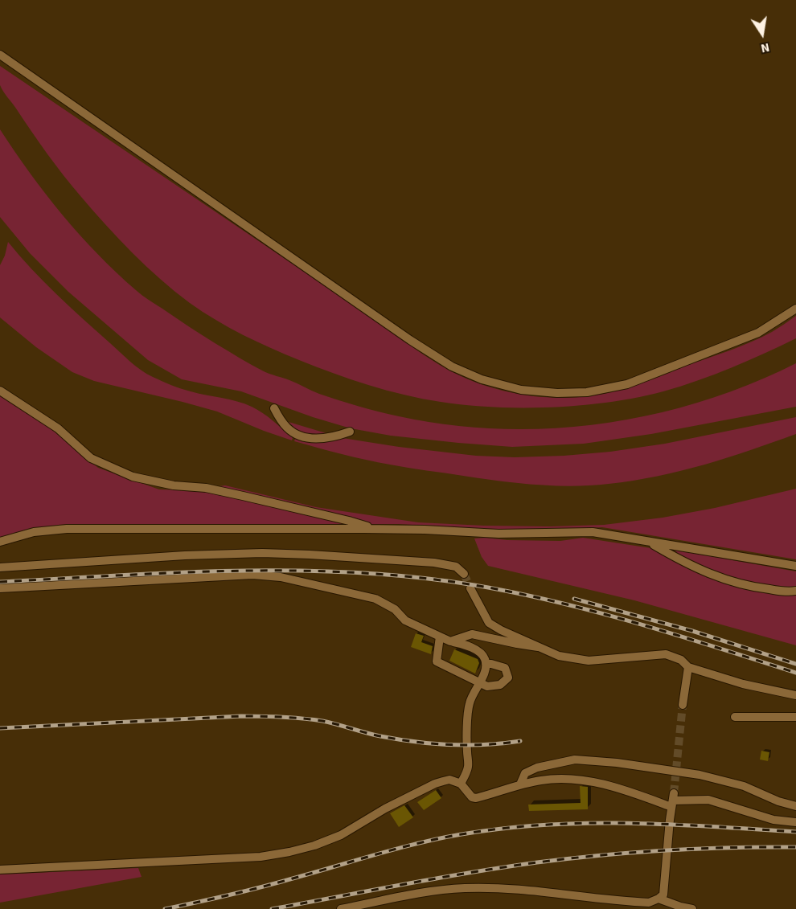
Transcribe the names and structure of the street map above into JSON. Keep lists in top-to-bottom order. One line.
{"north":"bottom"}
